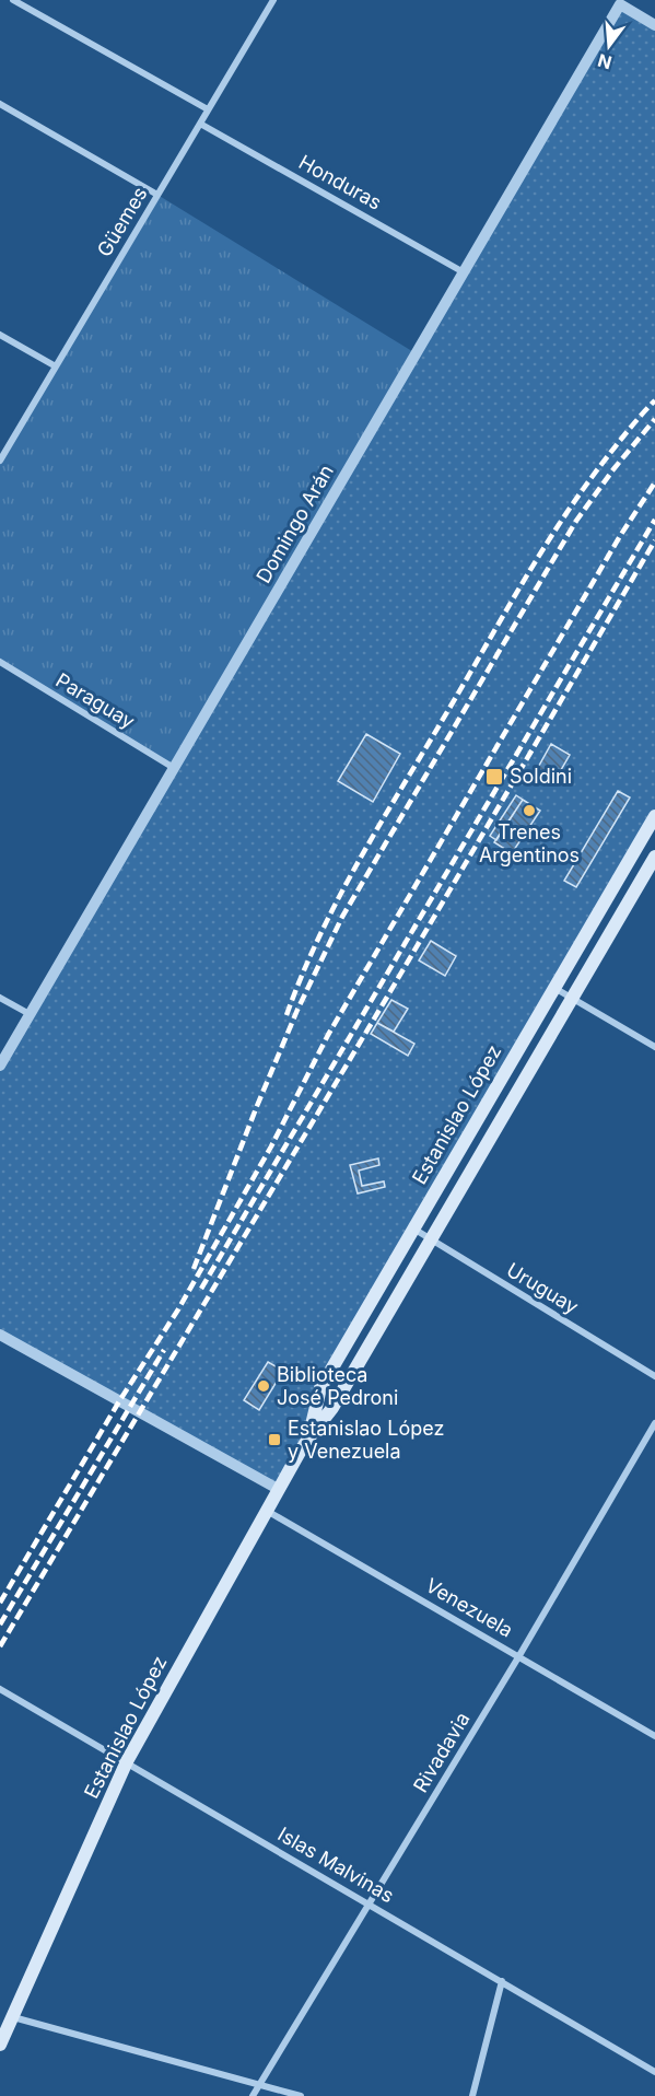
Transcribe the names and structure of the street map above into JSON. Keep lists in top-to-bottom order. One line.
{"streets":{"main road":["Estanislao López"],"street":["Honduras","Güemes","Domingo Arán","Paraguay","Uruguay","Venezuela","Rivadavia","Islas Malvinas"]},"crossings":[["Honduras","Güemes"],["Honduras","Domingo Arán"],["Domingo Arán","Paraguay"],["Estanislao López","Uruguay"],["Estanislao López","Venezuela"],["Estanislao López","Islas Malvinas"],["Venezuela","Rivadavia"],["Rivadavia","Islas Malvinas"]],"places":{"transit":["Soldini","Estanislao López y Venezuela"],"other":["Trenes Argentinos","Biblioteca José Pedroni"]},"north":"bottom"}
